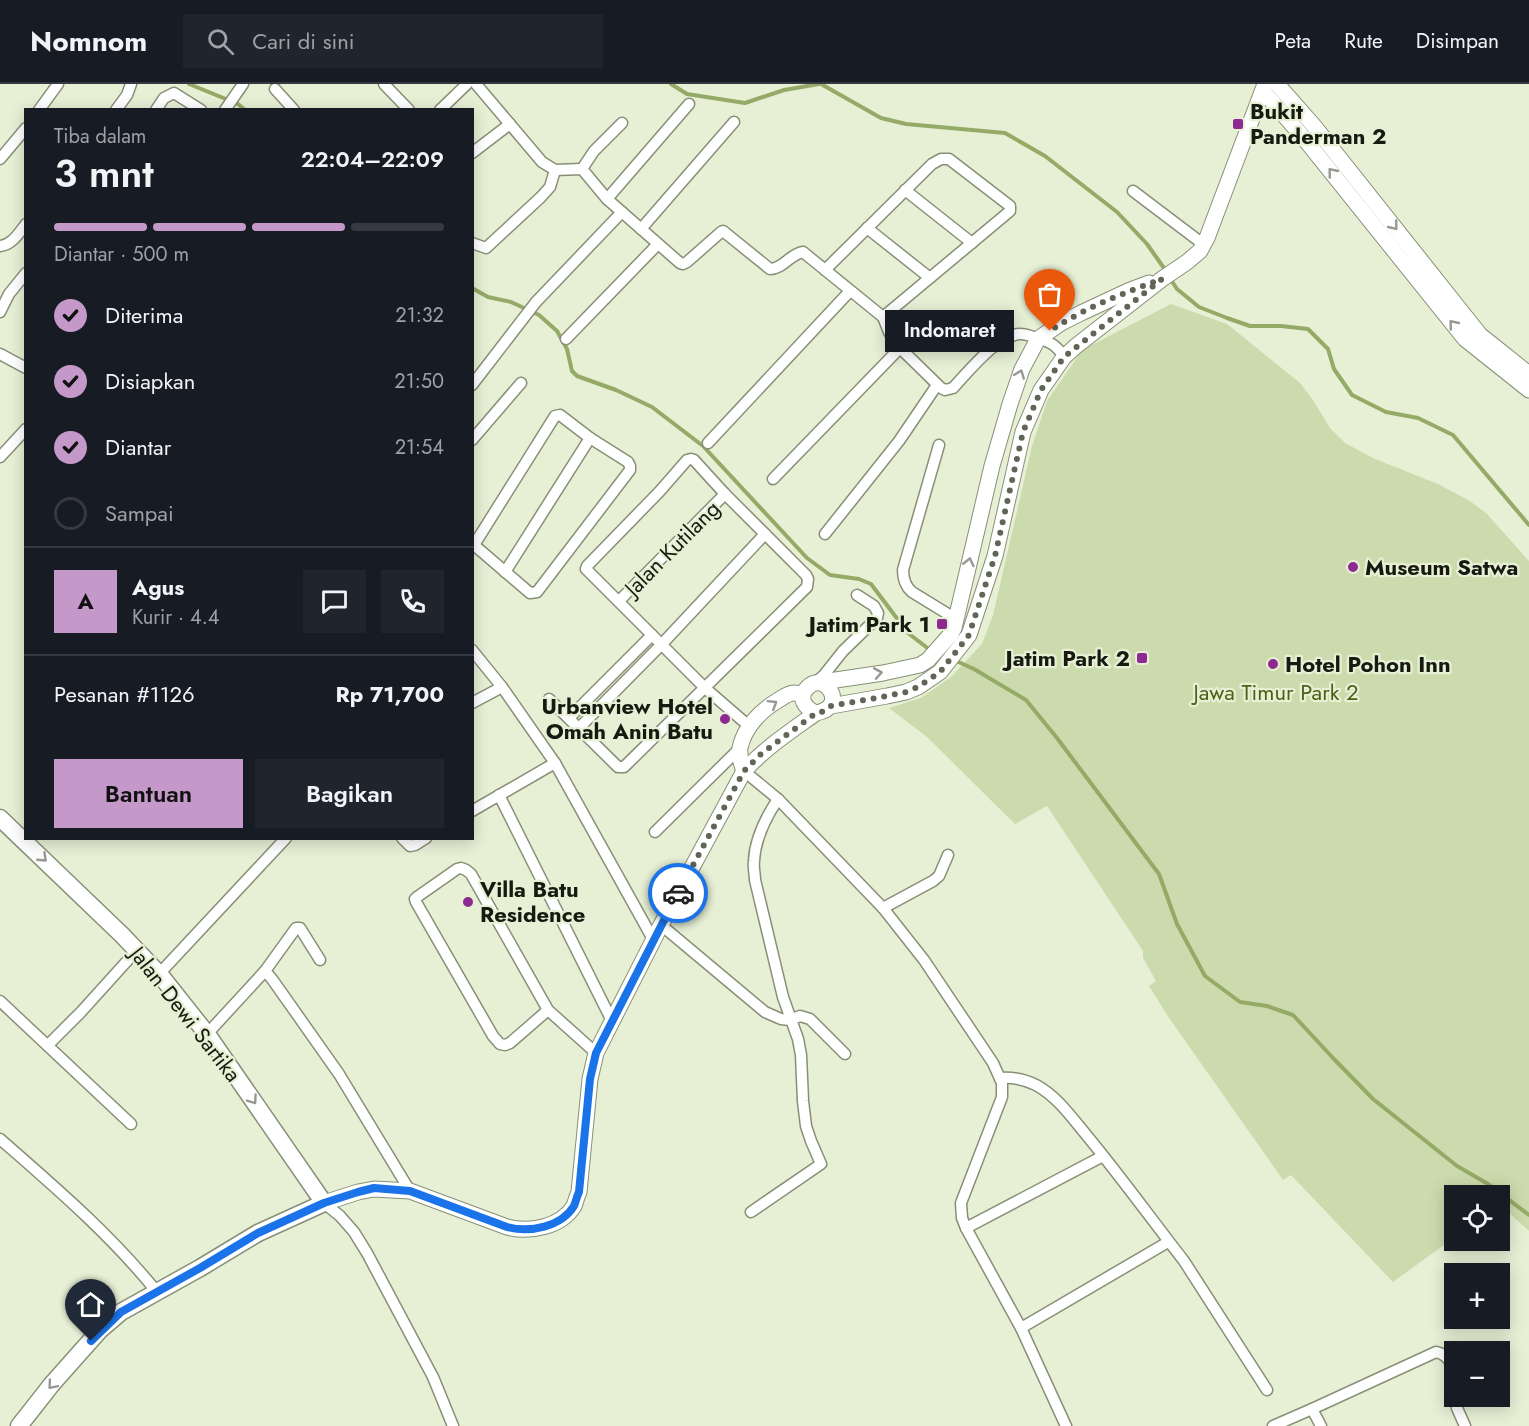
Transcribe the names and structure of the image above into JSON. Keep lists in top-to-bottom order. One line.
{"streets":{"main road":["Jalan Dewi Sartika"],"street":["Jalan Kutilang"]},"one_way":["Jalan Dewi Sartika"],"parks":["Jawa Timur Park 2"],"places":{"transit":["Bukit Panderman 2","Jatim Park 1","Jatim Park 2"],"other":["Indomaret","Museum Satwa","Hotel Pohon Inn","Urbanview Hotel Omah Anin Batu","Villa Batu Residence"]},"page":{"header":"Nomnom","search":"Cari di sini","nav":["Peta","Rute","Disimpan"],"heading":["3 mnt","Tiba dalam","22:04–22:09"],"panel":["Agus","Kurir · 4.4","Pesanan #1126","Rp 71,700"],"bar":"Diantar · 500 m","list":[["Diterima","21:32"],["Disiapkan","21:50"],["Diantar","21:54"],"Sampai"],"bubble":"Indomaret","round":"A","buttons":["Bantuan","Bagikan"],"map_buttons":["+","−"]}}
